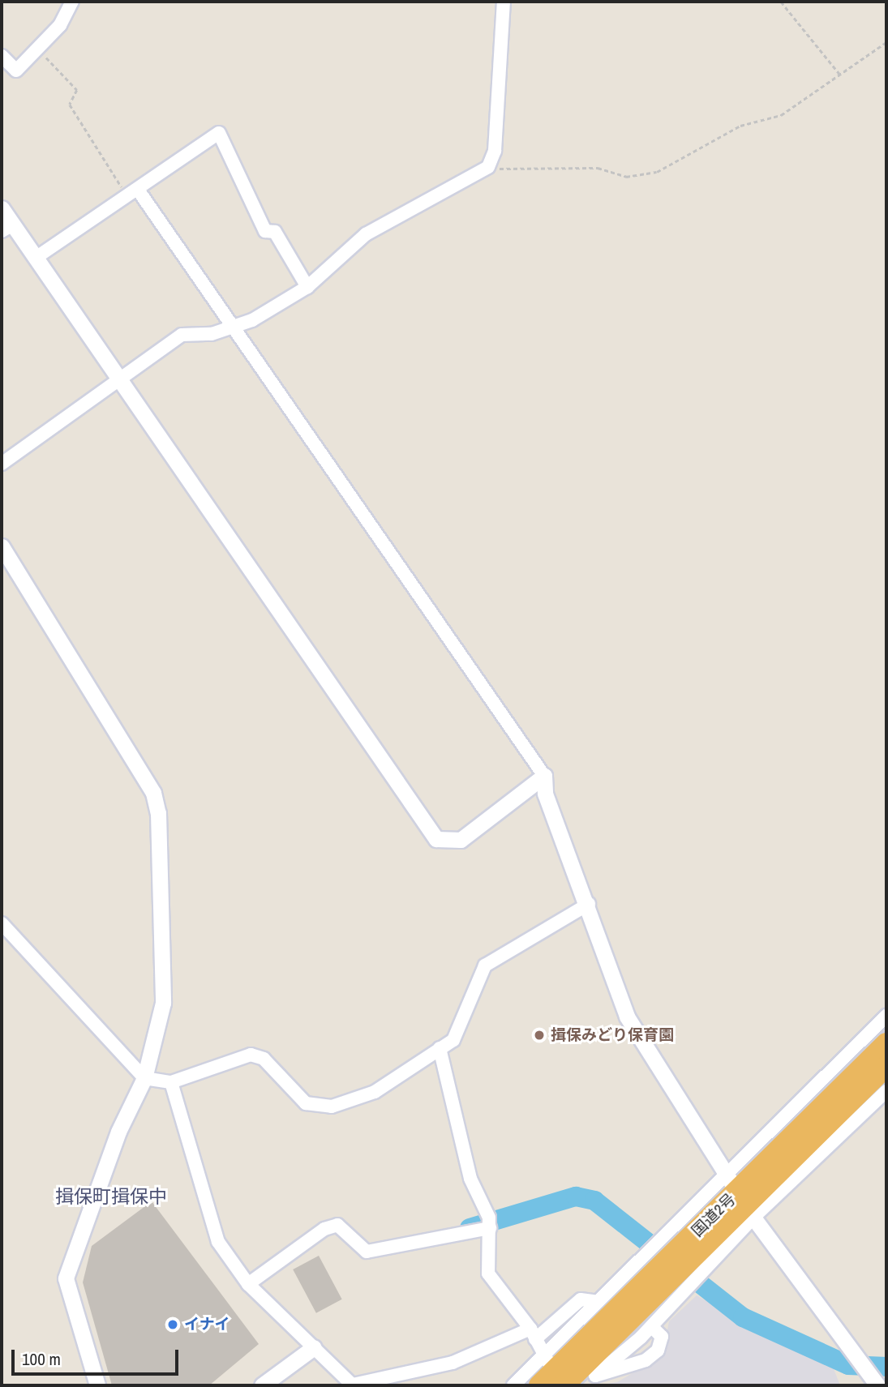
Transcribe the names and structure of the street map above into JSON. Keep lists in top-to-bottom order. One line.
{"streets":{"highway":["国道2号"]},"districts":["揖保町揖保中"],"places":["揖保みどり保育園","イナイ"],"scale_bar":"100 m"}
